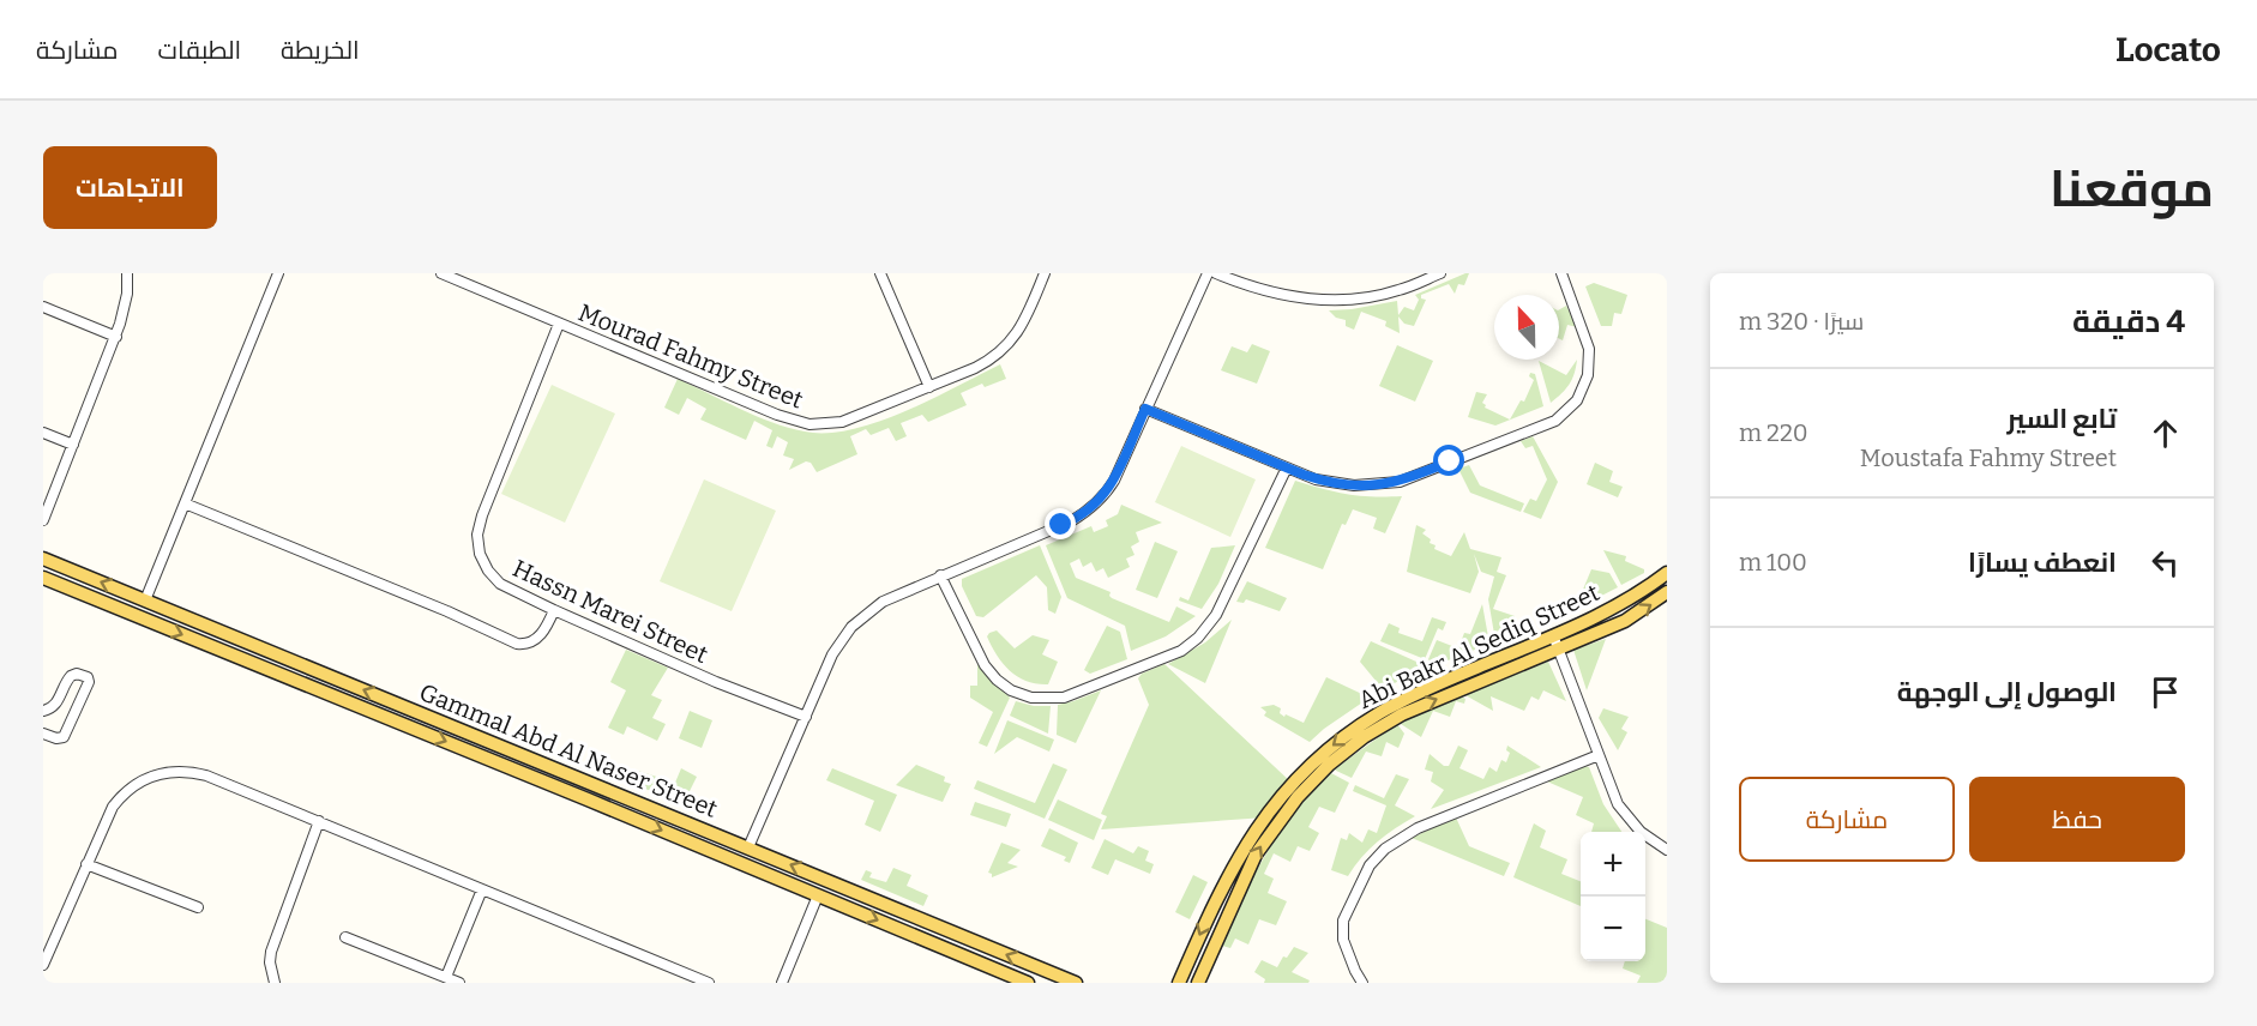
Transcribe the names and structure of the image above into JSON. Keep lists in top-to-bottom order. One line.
{"streets":{"main road":["Abi Bakr Al Sediq Street","Gammal Abd Al Naser Street"],"street":["Mourad Fahmy Street","Hassn Marei Street"]},"crossings":[["Mourad Fahmy Street","Hassn Marei Street"]],"north":"top","page":{"header":"Locato","nav":["الخريطة","الطبقات","مشاركة"],"title":"موقعنا","buttons":["الاتجاهات",["حفظ","مشاركة"]],"heading":["4 دقيقة","سيرًا · 320 m"],"list":[["تابع السير","Moustafa Fahmy Street","220 m"],["انعطف يسارًا","100 m"],"الوصول إلى الوجهة"],"map_buttons":["+","−"]}}
